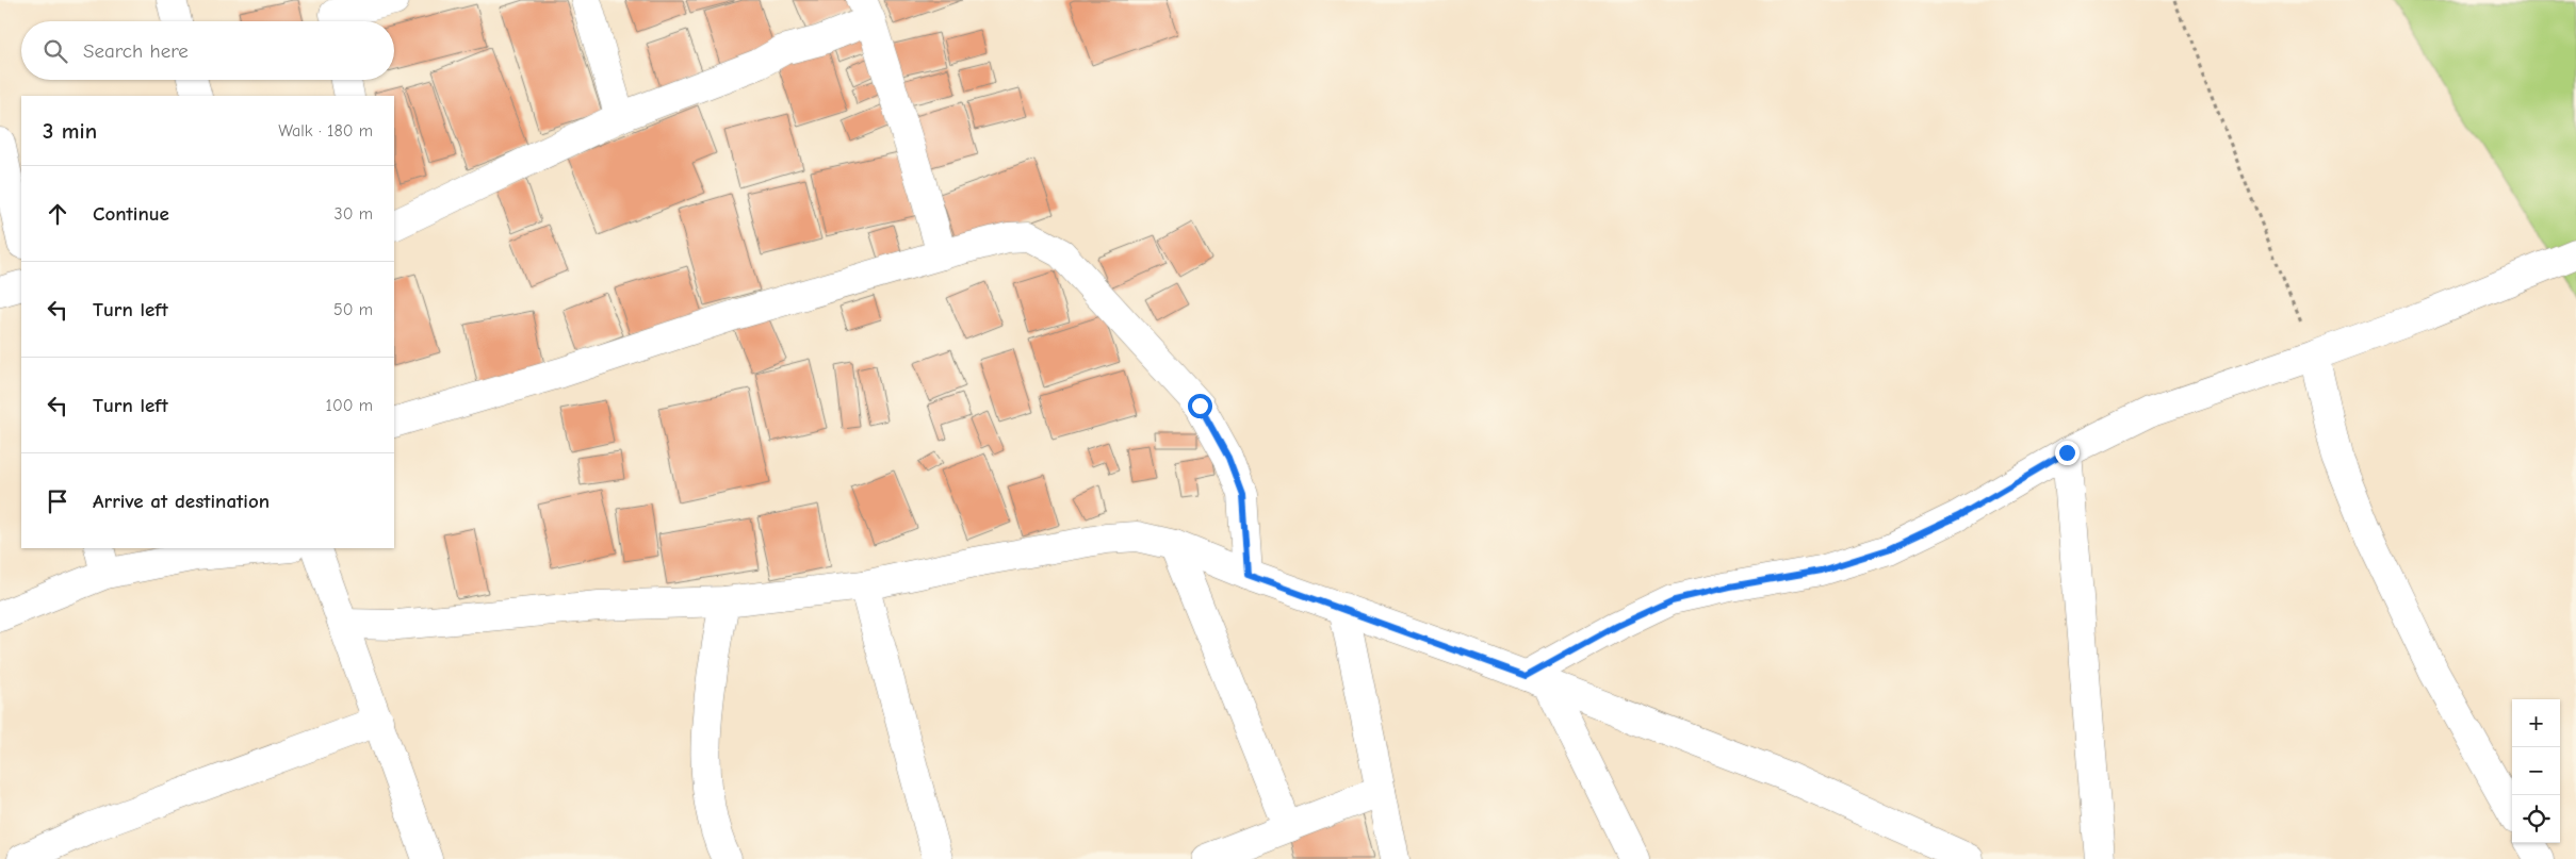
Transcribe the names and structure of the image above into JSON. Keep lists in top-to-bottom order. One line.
{"page":{"search":"Search here","heading":["3 min","Walk · 180 m"],"list":[["Continue","30 m"],["Turn left","50 m"],["Turn left","100 m"],"Arrive at destination"],"map_buttons":["+","−"]}}
